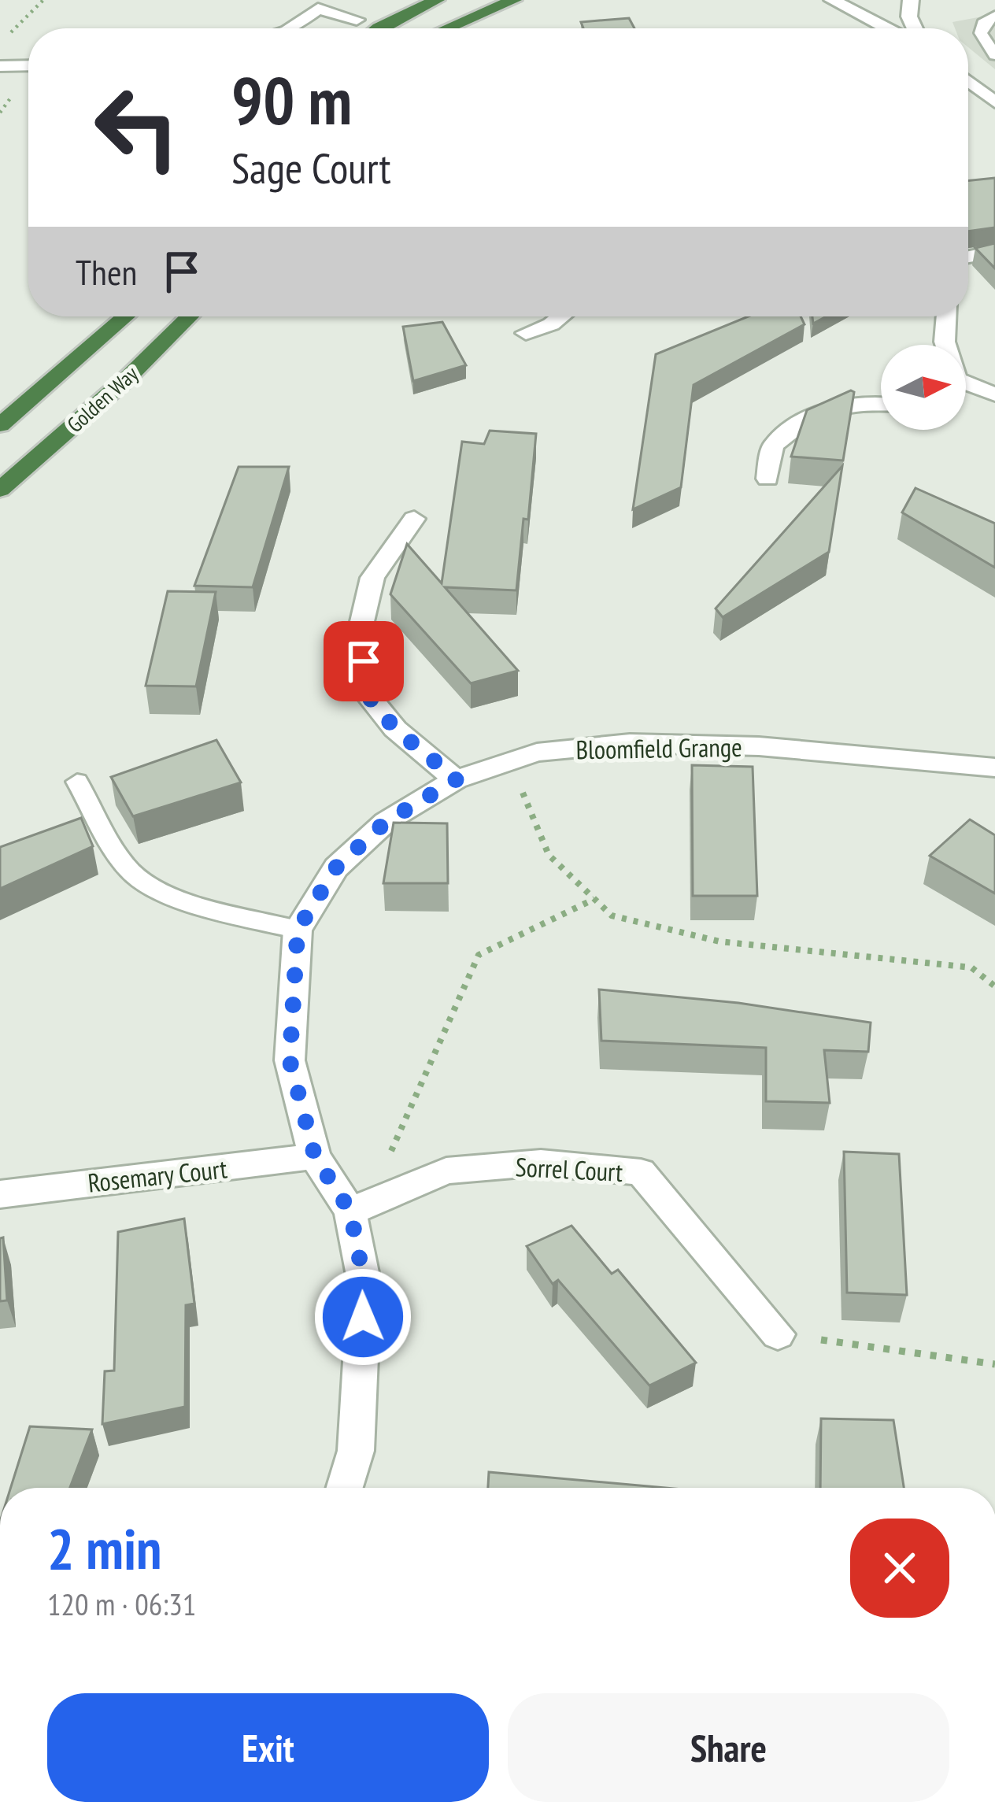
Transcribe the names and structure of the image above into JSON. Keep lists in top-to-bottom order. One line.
{"streets":{"highway":["Golden Way"],"street":["Bloomfield Grange","Sorrel Court","Rosemary Court"]},"crossings":[["Bloomfield Grange","Sorrel Court"],["Bloomfield Grange","Rosemary Court"]],"north":"right","page":{"turn":["90 m","Sage Court"],"then":"Then","heading":["2 min","120 m · 06:31"],"buttons":["Exit","Share"]}}
